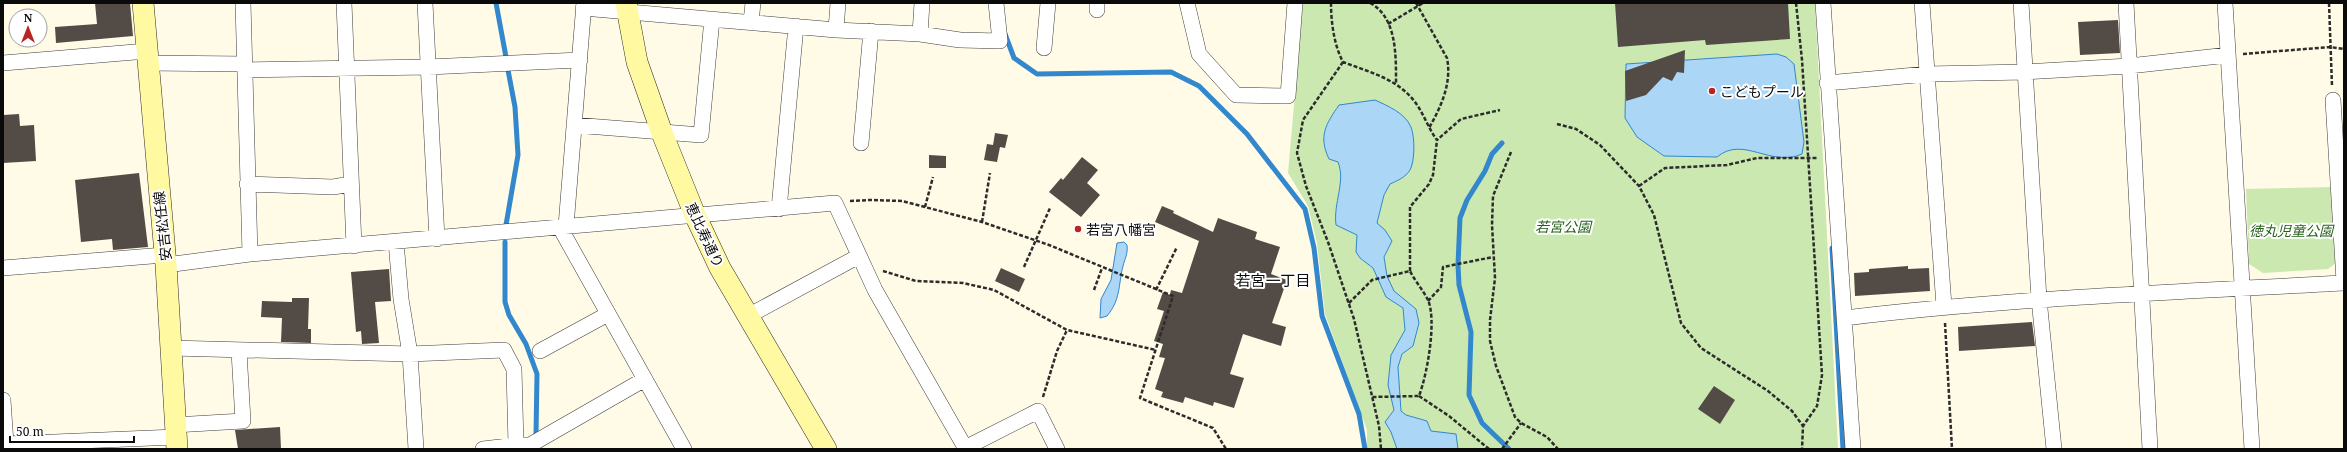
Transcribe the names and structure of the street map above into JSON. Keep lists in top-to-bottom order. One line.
{"streets":{"street":["安吉松任線","恵比寿通り"]},"districts":["若宮一丁目"],"parks":["若宮公園","徳丸児童公園"],"places":["こどもプール","若宮八幡宮"],"scale_bar":"50 m","north":"top"}
